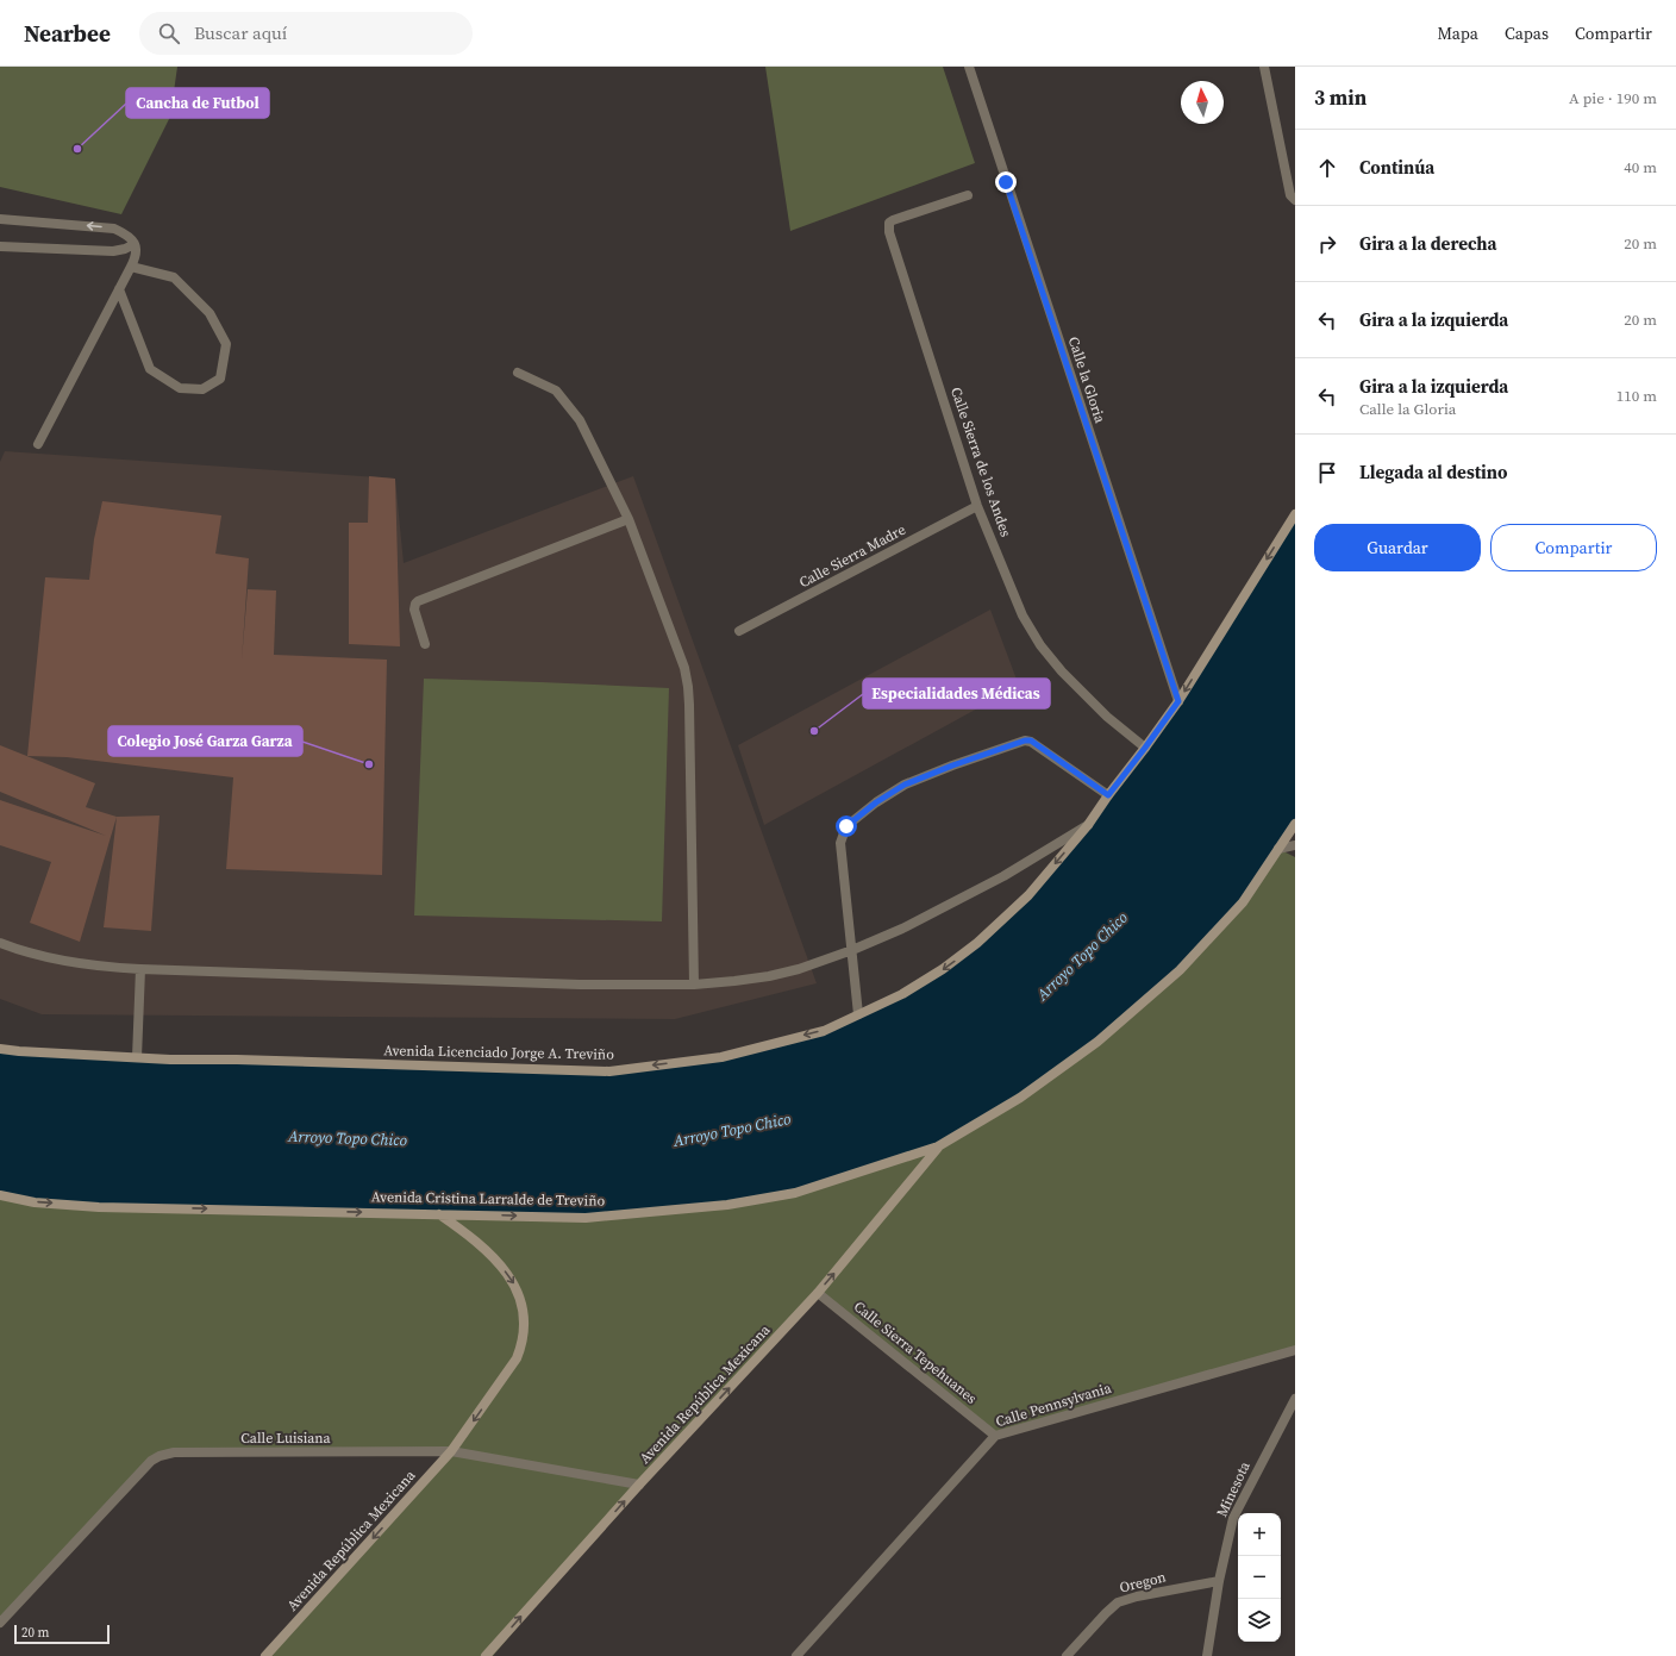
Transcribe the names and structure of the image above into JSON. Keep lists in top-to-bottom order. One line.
{"streets":{"main road":["Avenida Licenciado Jorge A. Treviño","Avenida Cristina Larralde de Treviño","Avenida República Mexicana"],"street":["Calle la Gloria","Calle Sierra de los Andes","Calle Sierra Madre","Calle Sierra Tepehuanes","Calle Pennsylvania","Calle Luisiana","Minesota","Oregon"]},"crossings":[["Calle la Gloria","Avenida Licenciado Jorge A. Treviño"],["Calle Sierra de los Andes","Calle Sierra Madre"],["Calle Sierra de los Andes","Avenida Licenciado Jorge A. Treviño"],["Avenida Cristina Larralde de Treviño","Avenida República Mexicana"],["Calle Sierra Tepehuanes","Avenida República Mexicana"],["Calle Sierra Tepehuanes","Calle Pennsylvania"],["Avenida República Mexicana","Calle Luisiana"],["Minesota","Oregon"]],"one_way":["Avenida Licenciado Jorge A. Treviño","Avenida Cristina Larralde de Treviño"],"water":["Arroyo Topo Chico"],"places":["Cancha de Futbol","Especialidades Médicas","Colegio José Garza Garza"],"scale_bar":"20 m","north":"top","page":{"header":"Nearbee","search":"Buscar aquí","nav":["Mapa","Capas","Compartir"],"heading":["3 min","A pie · 190 m"],"list":[["Continúa","40 m"],["Gira a la derecha","20 m"],["Gira a la izquierda","20 m"],["Gira a la izquierda","Calle la Gloria","110 m"],"Llegada al destino"],"buttons":["Guardar","Compartir"],"map_buttons":["+","−"],"scale":"20 m"}}
